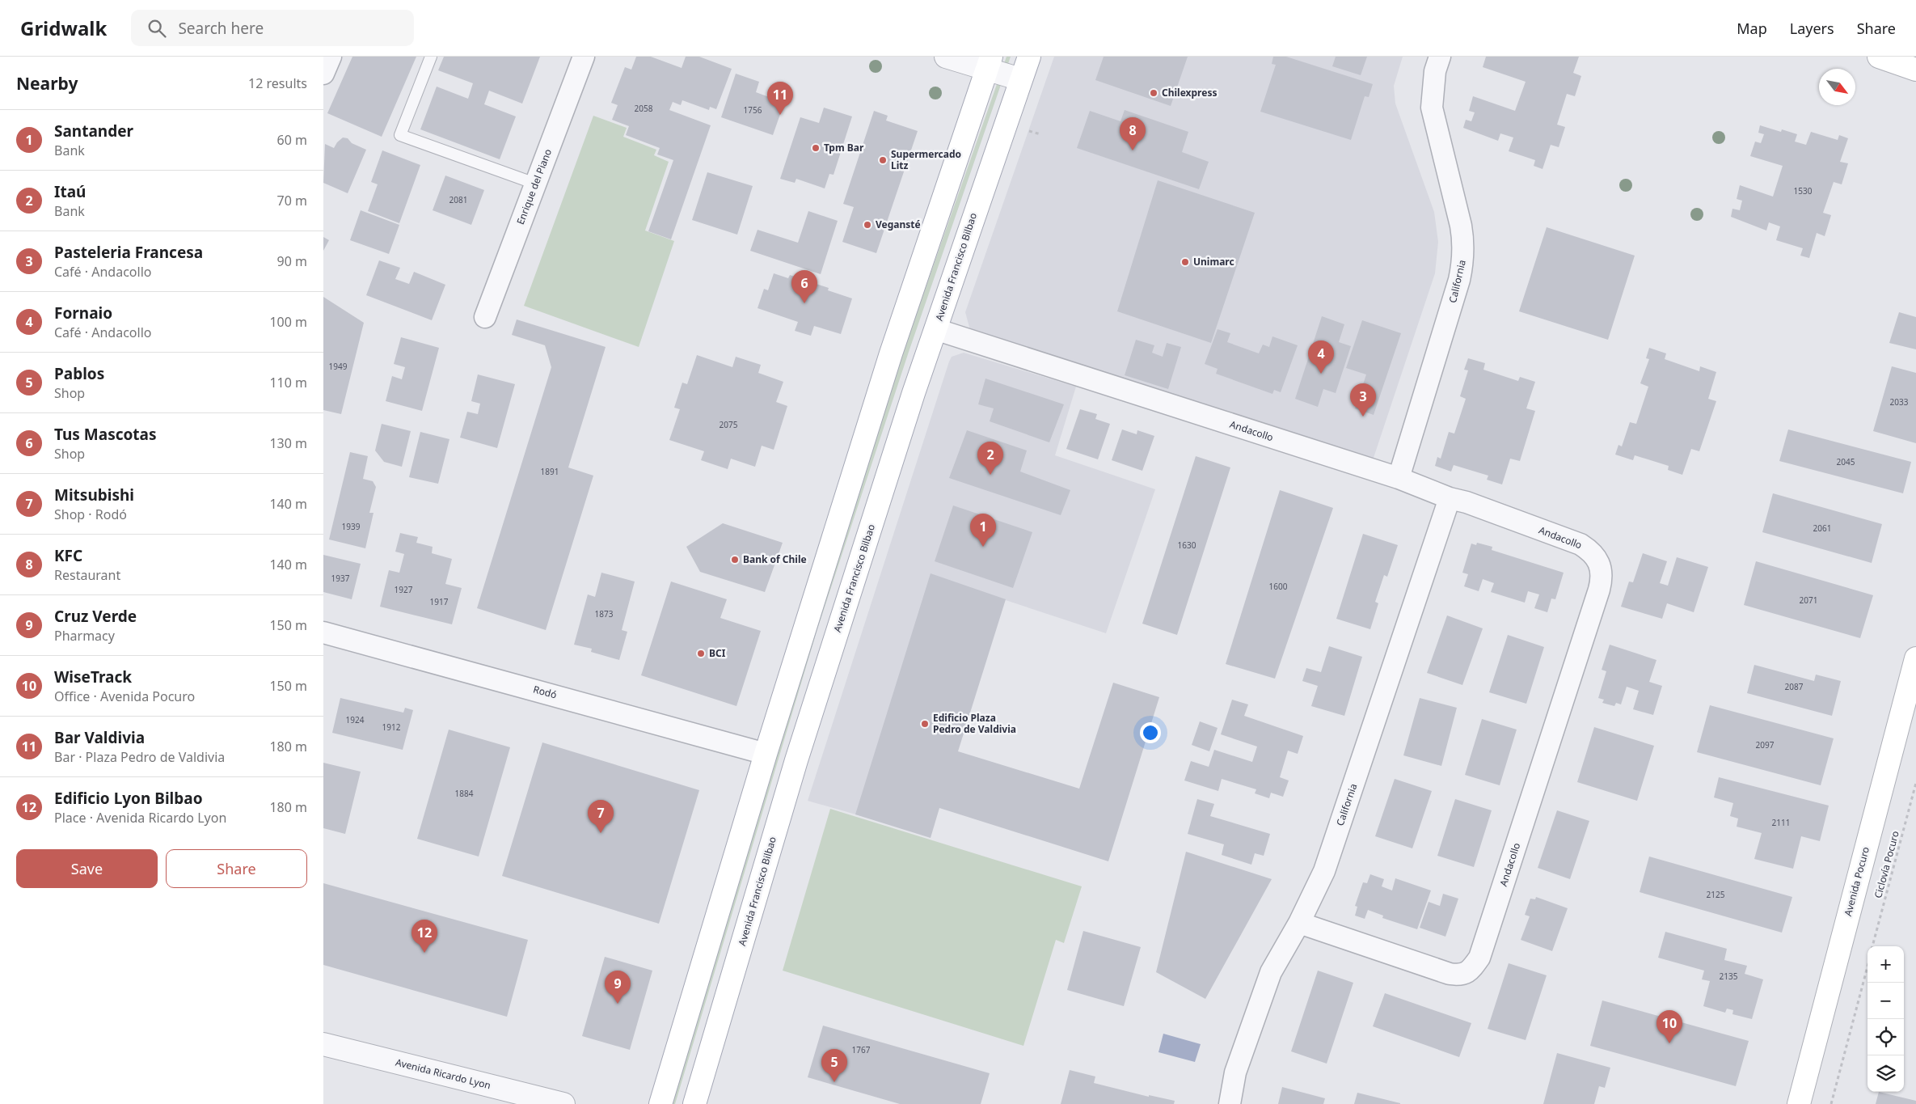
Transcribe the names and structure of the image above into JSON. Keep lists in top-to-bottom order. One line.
{"streets":{"main road":["Avenida Francisco Bilbao","Avenida Pocuro"],"street":["Enrique del Piano","California","Andacollo","Rodó","Avenida Ricardo Lyon"],"path":["Ciclovía Pocuro"]},"crossings":[["Avenida Francisco Bilbao","Andacollo"],["California","Andacollo"]],"places":["Chilexpress","Tpm Bar","Supermercado Litz","Vegansté","Unimarc","Bank of Chile","BCI","Edificio Plaza Pedro de Valdivia"],"house_numbers":["2058","1756","1530","2081","1949","2033","2075","2045","1891","1939","2061","1630","1937","1600","1927","2071","1917","1873","2087","1924","1912","2097","1884","2111","2125","2135","1767"],"north":"bottom right","page":{"header":"Gridwalk","search":"Search here","nav":["Map","Layers","Share"],"heading":["Nearby","12 results"],"pins":["11","8","6","4","3","2","1","7","12","9","10","5"],"list":[{"mark":"1","name":"Santander","note":"Bank","value":"60 m"},{"mark":"2","name":"Itaú","note":"Bank","value":"70 m"},{"mark":"3","name":"Pasteleria Francesa","note":"Café · Andacollo","value":"90 m"},{"mark":"4","name":"Fornaio","note":"Café · Andacollo","value":"100 m"},{"mark":"5","name":"Pablos","note":"Shop","value":"110 m"},{"mark":"6","name":"Tus Mascotas","note":"Shop","value":"130 m"},{"mark":"7","name":"Mitsubishi","note":"Shop · Rodó","value":"140 m"},{"mark":"8","name":"KFC","note":"Restaurant","value":"140 m"},{"mark":"9","name":"Cruz Verde","note":"Pharmacy","value":"150 m"},{"mark":"10","name":"WiseTrack","note":"Office · Avenida Pocuro","value":"150 m"},{"mark":"11","name":"Bar Valdivia","note":"Bar · Plaza Pedro de Valdivia","value":"180 m"},{"mark":"12","name":"Edificio Lyon Bilbao","note":"Place · Avenida Ricardo Lyon","value":"180 m"}],"buttons":["Save","Share"],"map_buttons":["+","−"]}}
